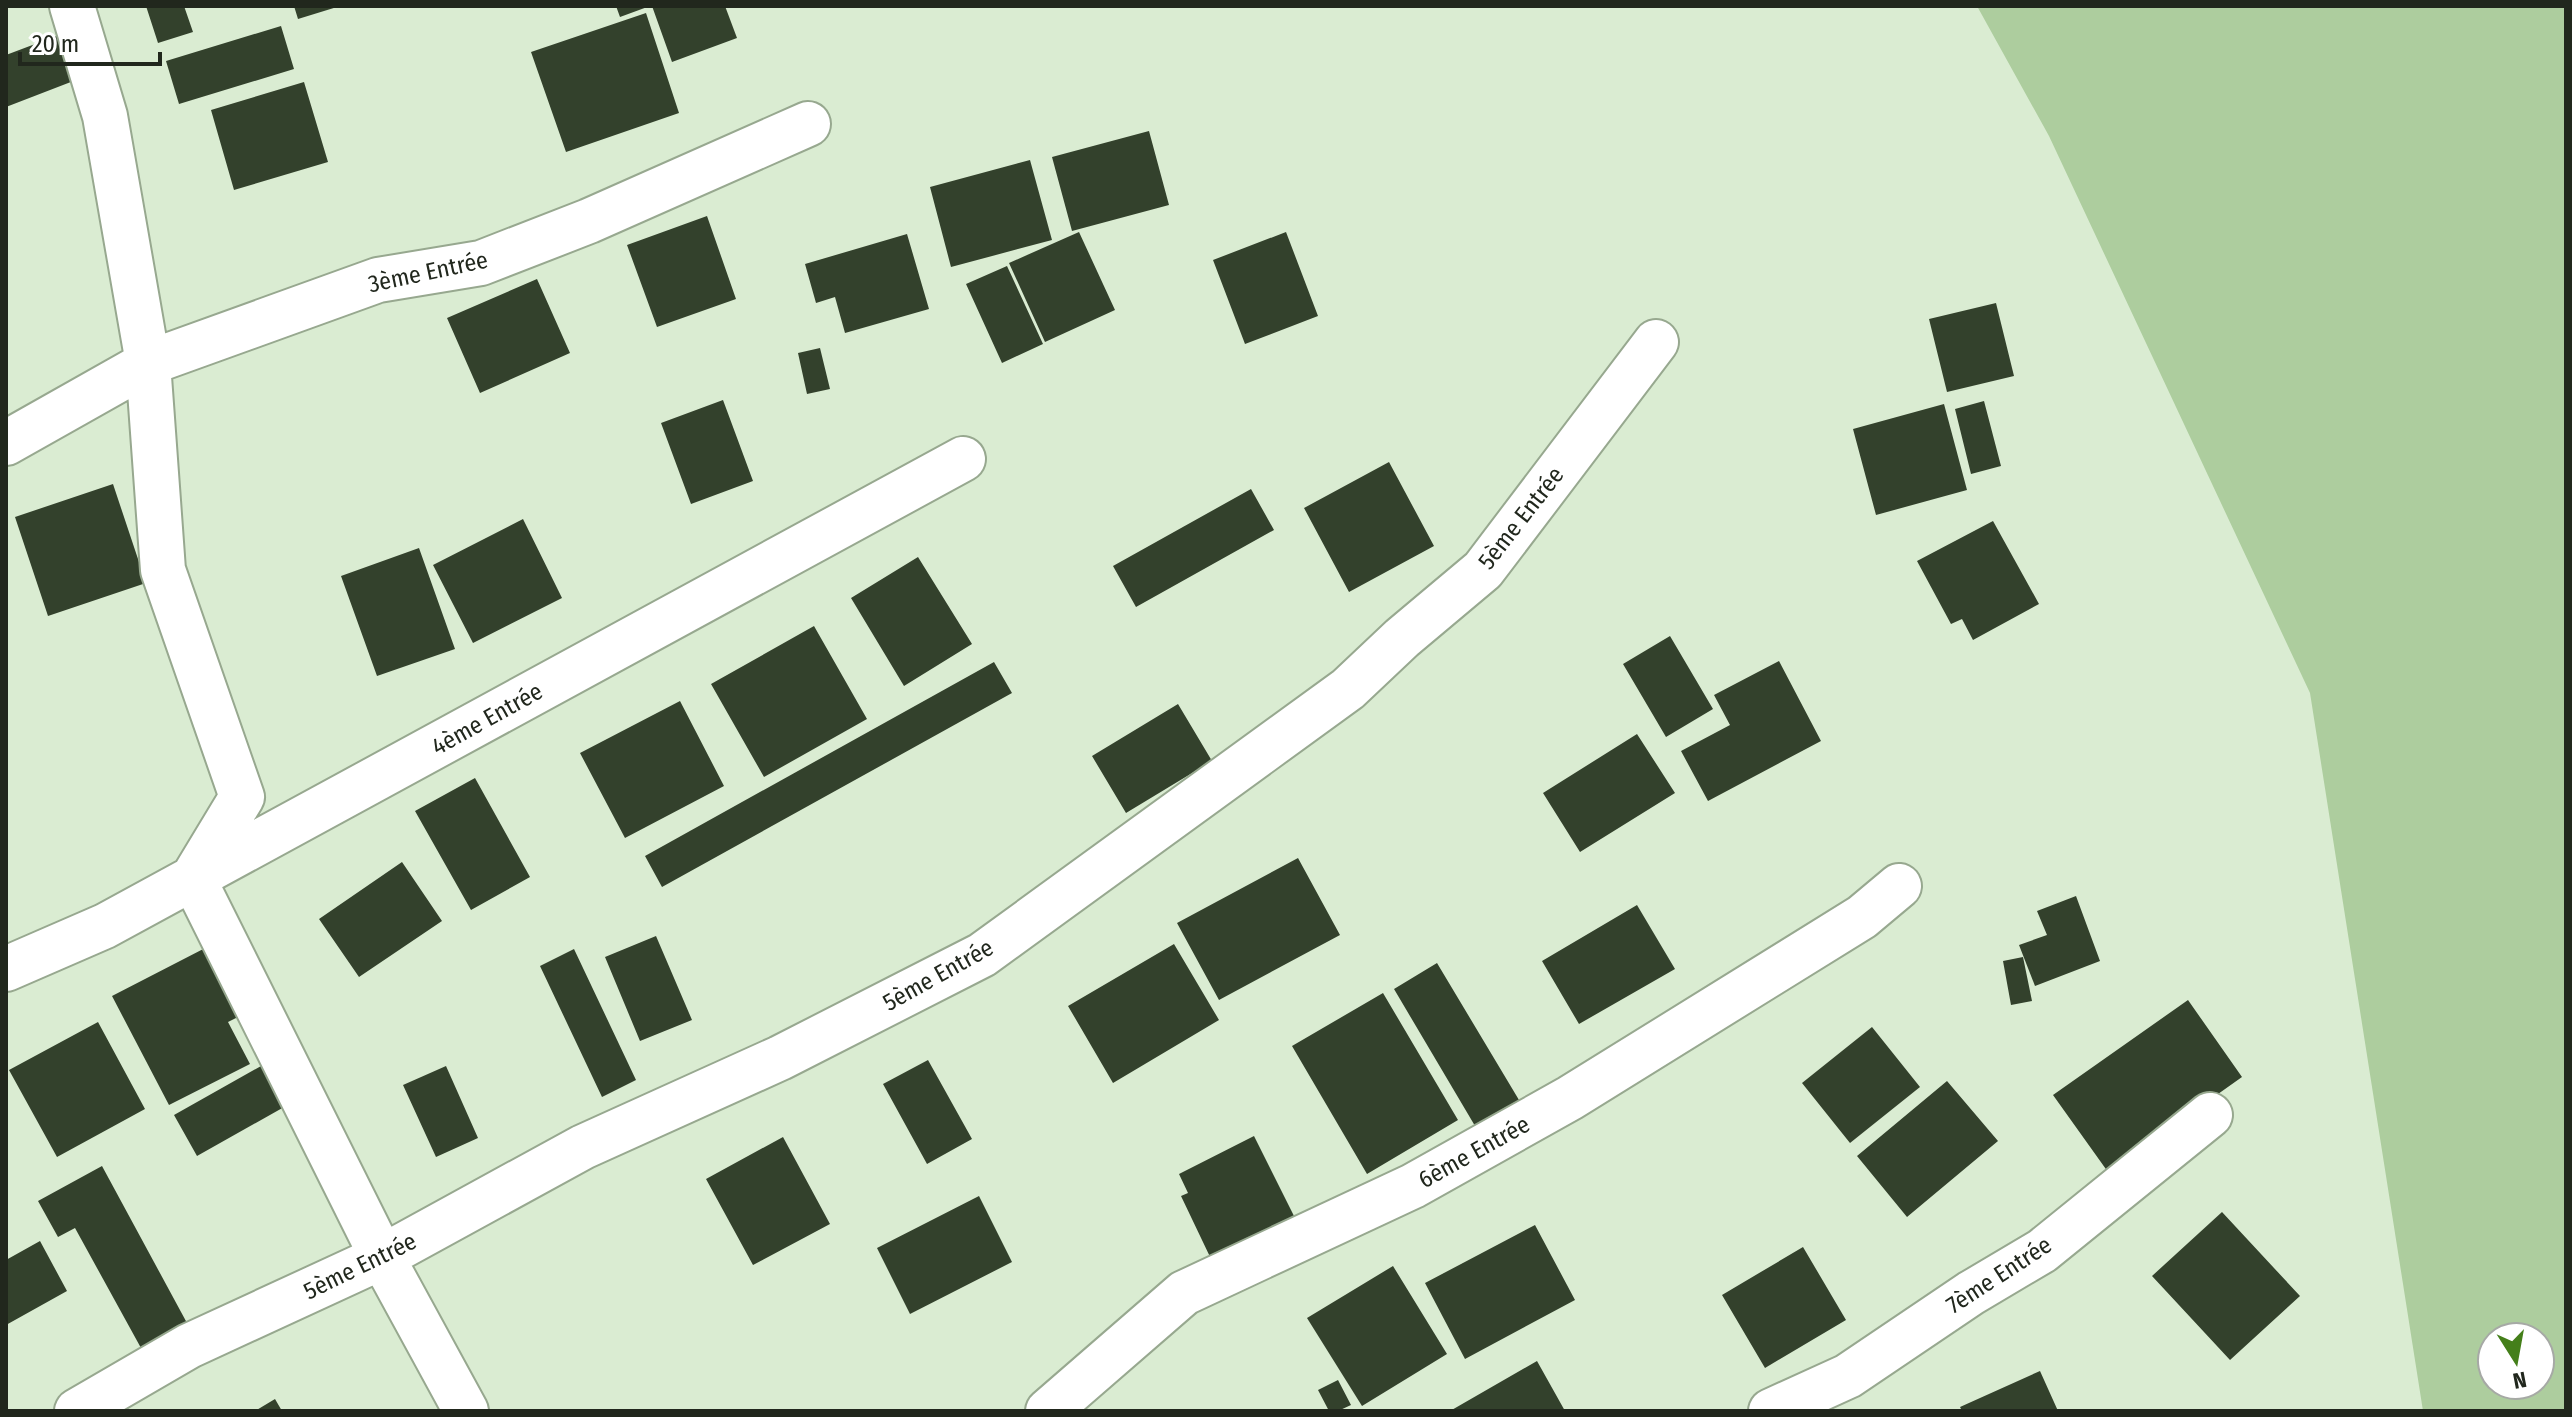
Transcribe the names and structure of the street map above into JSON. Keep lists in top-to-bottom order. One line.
{"streets":{"street":["3ème Entrée","5ème Entrée","4ème Entrée","6ème Entrée","7ème Entrée"]},"scale_bar":"20 m","north":"bottom"}
